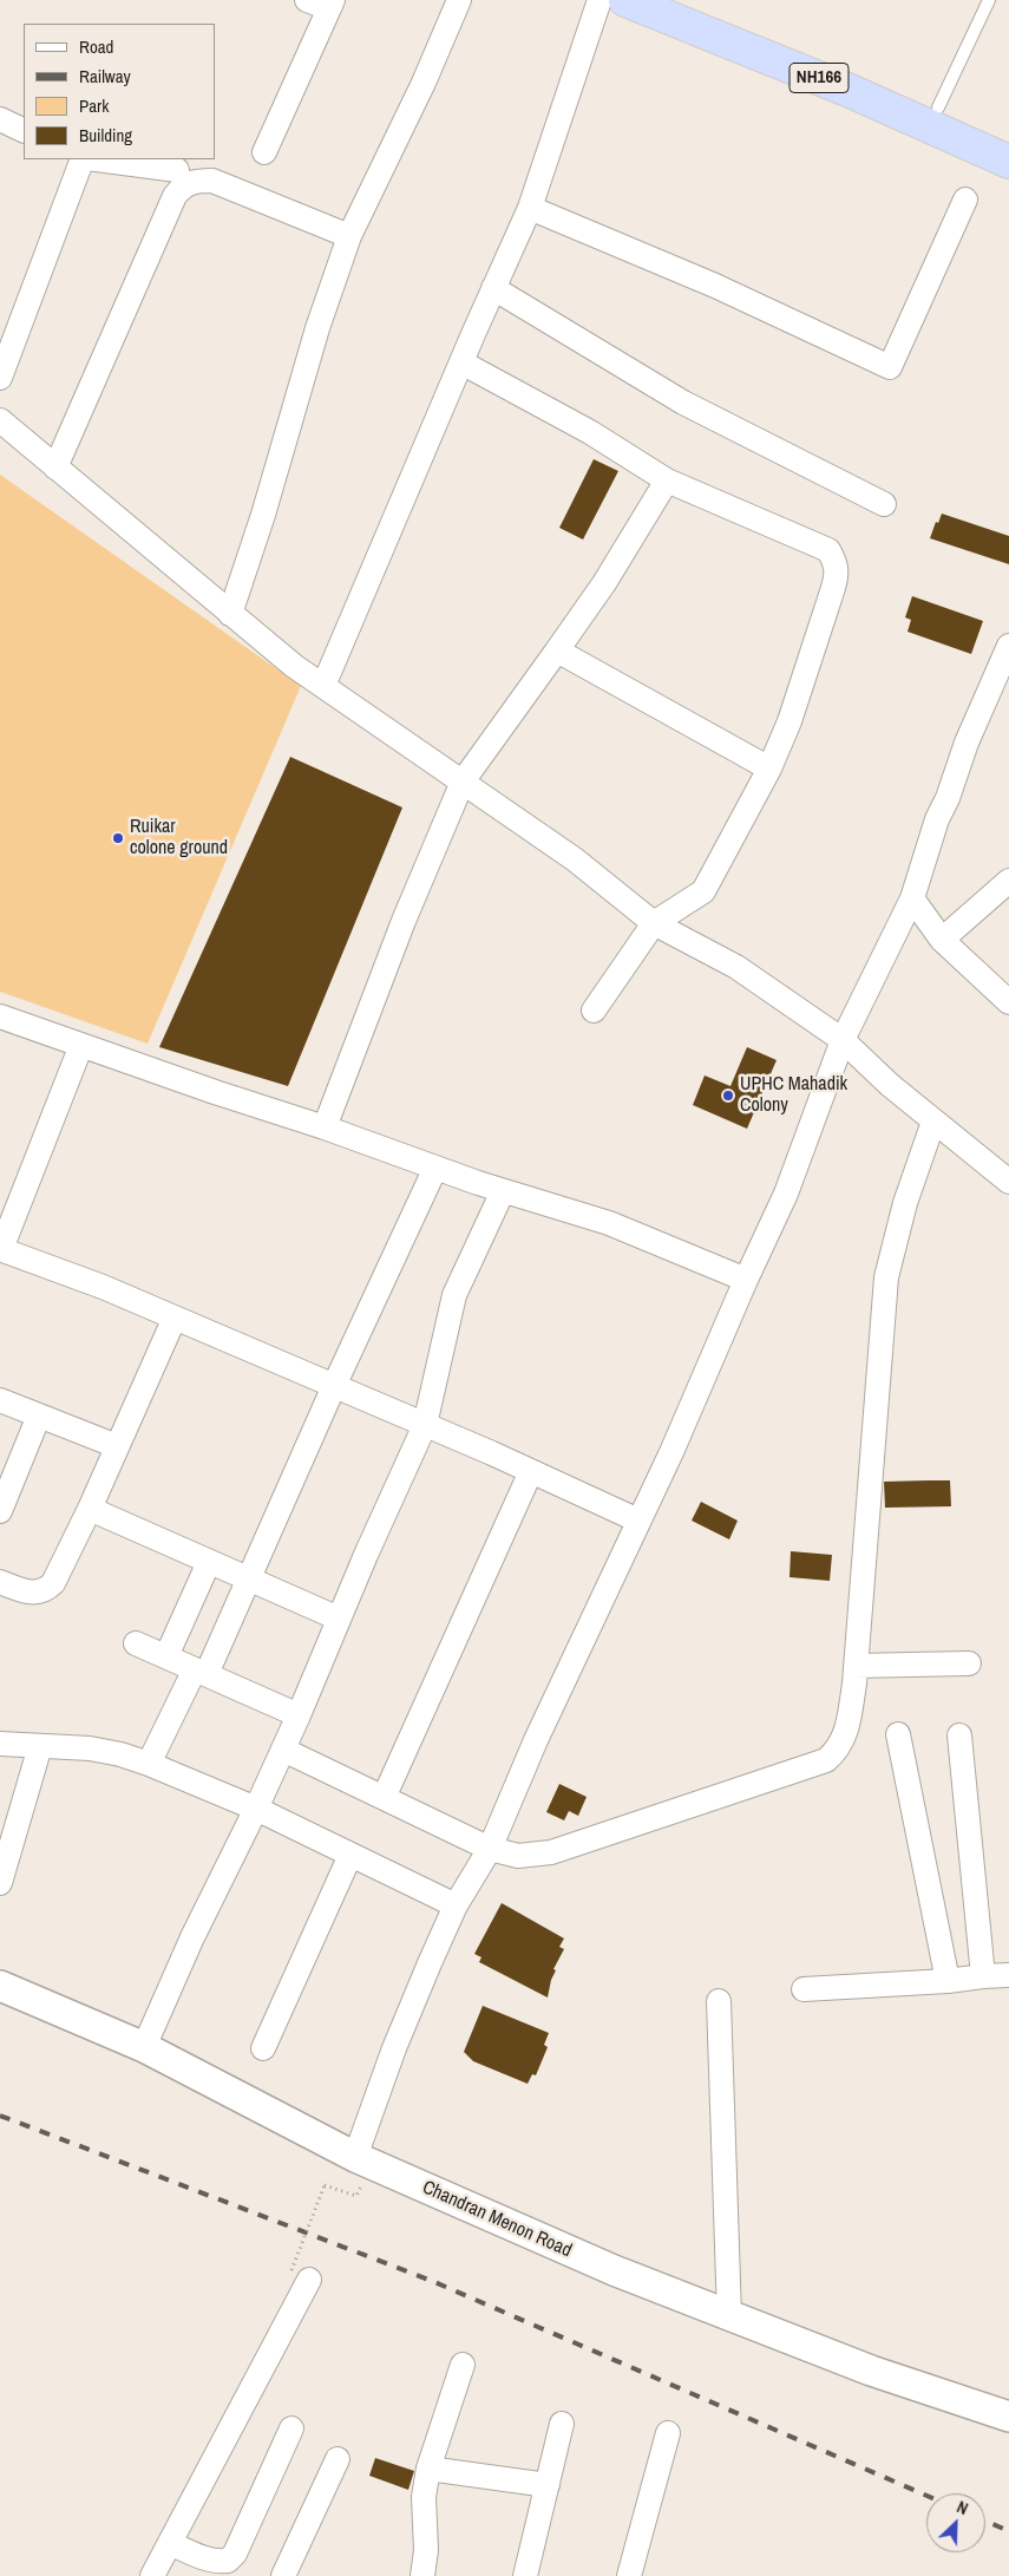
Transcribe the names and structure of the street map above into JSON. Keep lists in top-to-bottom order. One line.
{"streets":{"highway":["NH166"],"street":["Chandran Menon Road"]},"places":["Ruikar colone ground","UPHC Mahadik Colony"],"legend":["Road","Railway","Park","Building"],"north":"top right"}
